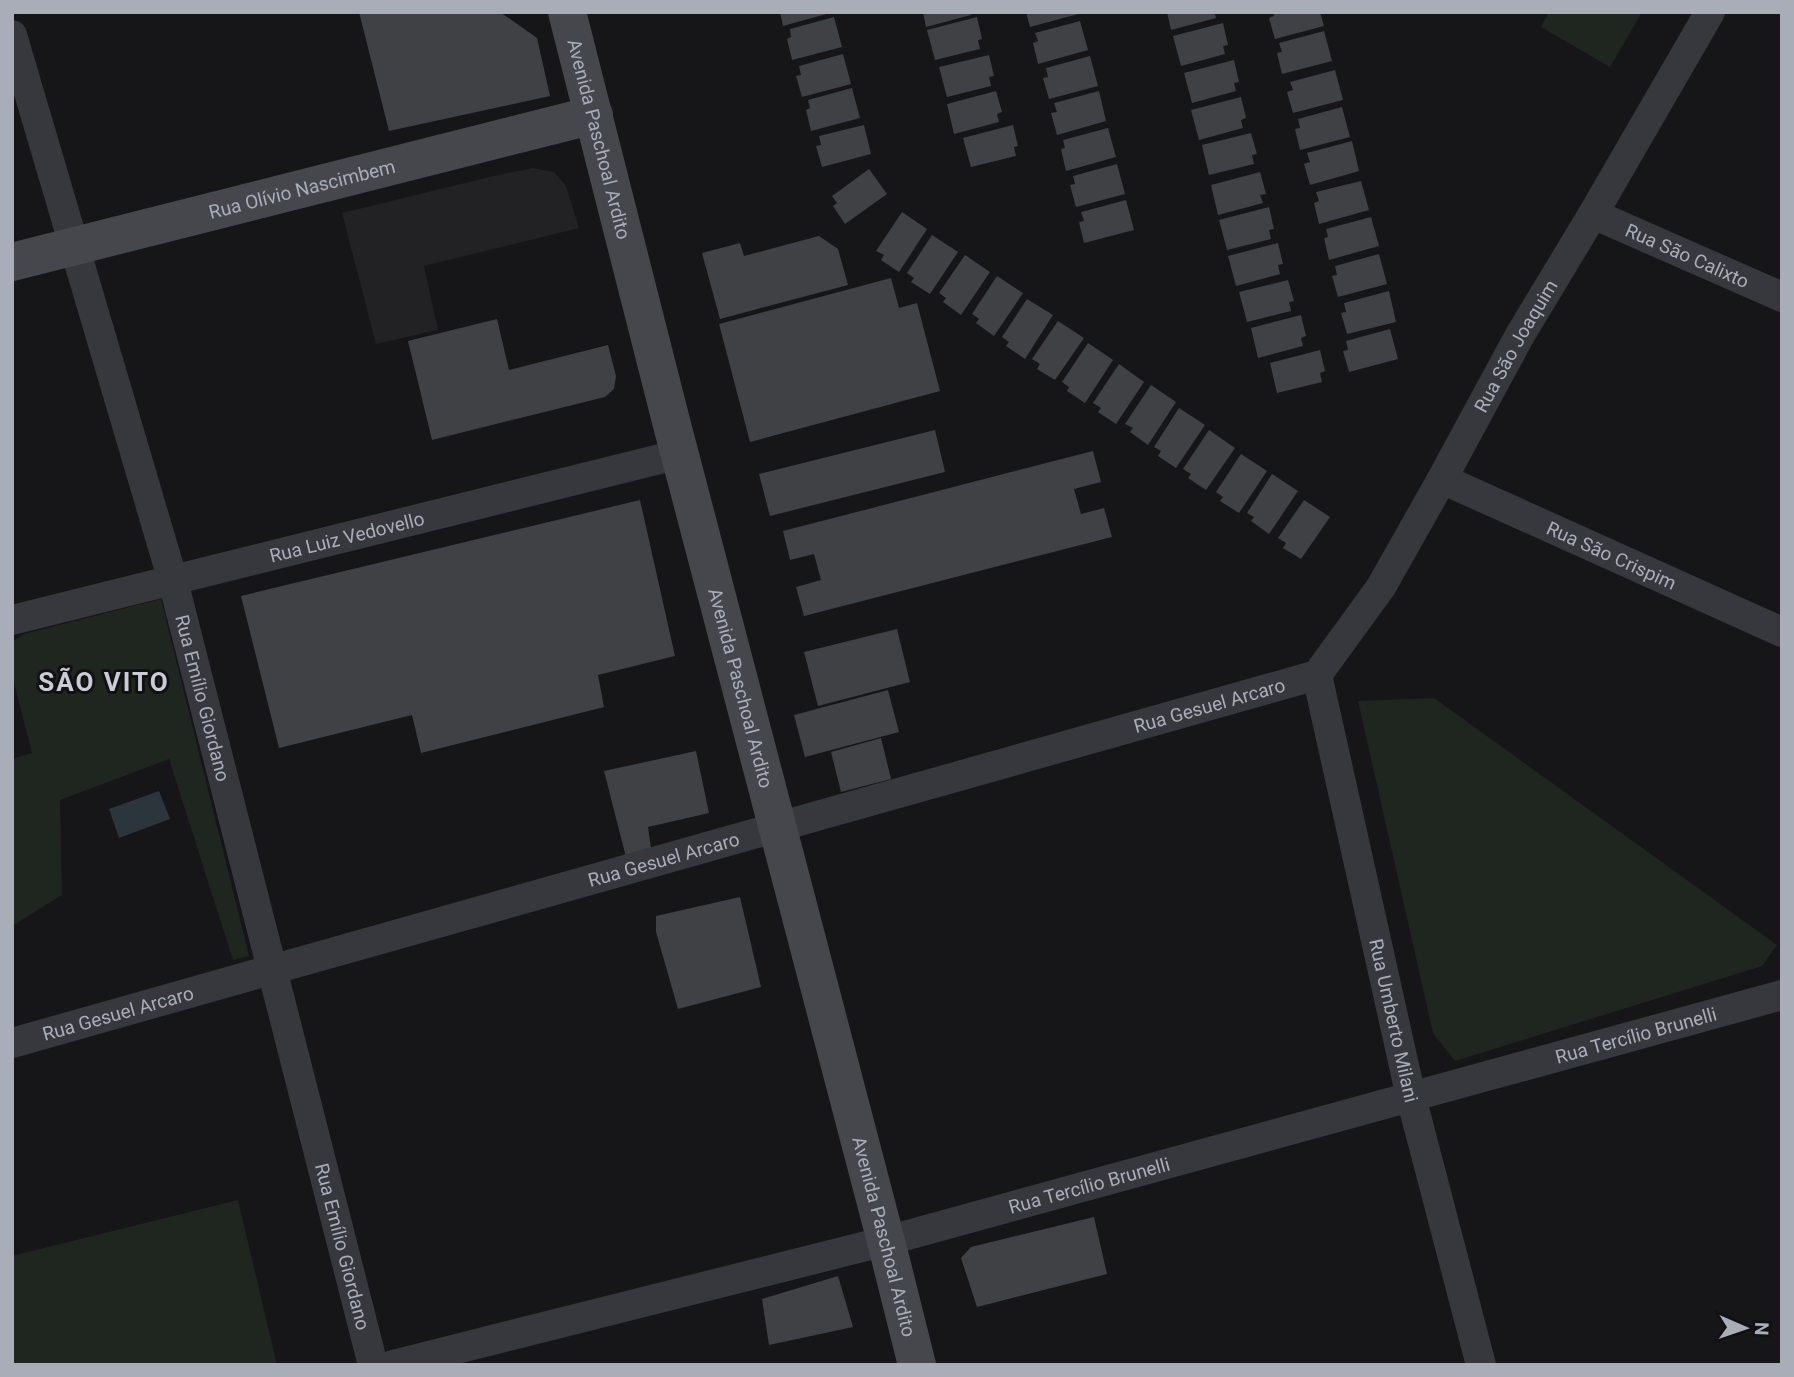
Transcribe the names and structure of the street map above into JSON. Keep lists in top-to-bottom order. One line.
{"streets":{"main road":["Avenida Paschoal Ardito","Rua Olívio Nascimbem"],"street":["Rua São Calixto","Rua São Joaquim","Rua Luiz Vedovello","Rua São Crispim","Rua Emílio Giordano","Rua Gesuel Arcaro","Rua Umberto Milani","Rua Tercílio Brunelli"]},"crossings":[["Avenida Paschoal Ardito","Rua Olívio Nascimbem"],["Avenida Paschoal Ardito","Rua Luiz Vedovello"],["Avenida Paschoal Ardito","Rua Gesuel Arcaro"],["Avenida Paschoal Ardito","Rua Tercílio Brunelli"],["Rua Olívio Nascimbem","Rua Emílio Giordano"],["Rua São Calixto","Rua São Joaquim"],["Rua São Joaquim","Rua São Crispim"],["Rua São Joaquim","Rua Gesuel Arcaro"],["Rua São Joaquim","Rua Umberto Milani"],["Rua Luiz Vedovello","Rua Emílio Giordano"],["Rua Emílio Giordano","Rua Gesuel Arcaro"],["Rua Gesuel Arcaro","Rua Umberto Milani"],["Rua Umberto Milani","Rua Tercílio Brunelli"]],"districts":["SÃO VITO"],"north":"right"}
